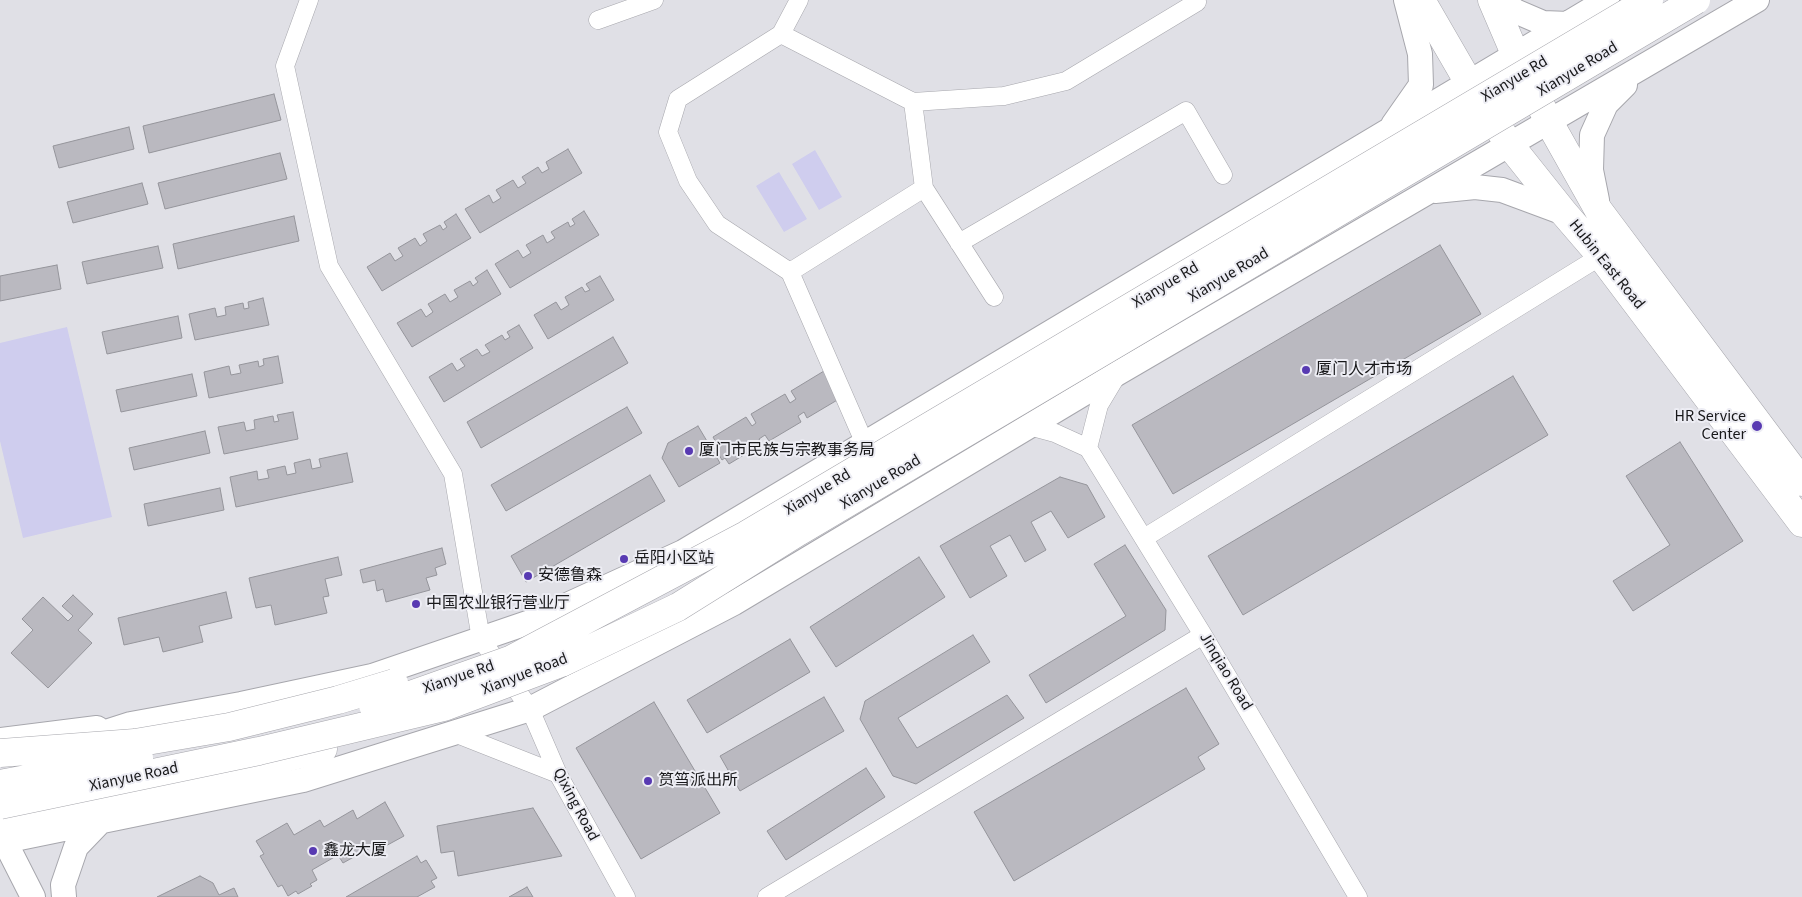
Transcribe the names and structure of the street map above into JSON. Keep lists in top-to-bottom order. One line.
{"streets":{"main road":["Xianyue Road","Xianyue Rd","Hubin East Road"],"street":["Jinqiao Road","Qixing Road"]},"places":["厦门人才市场","HR Service Center","厦门市民族与宗教事务局","岳阳小区站","安德鲁森","中国农业银行营业厅","筼筜派出所","鑫龙大厦"]}
